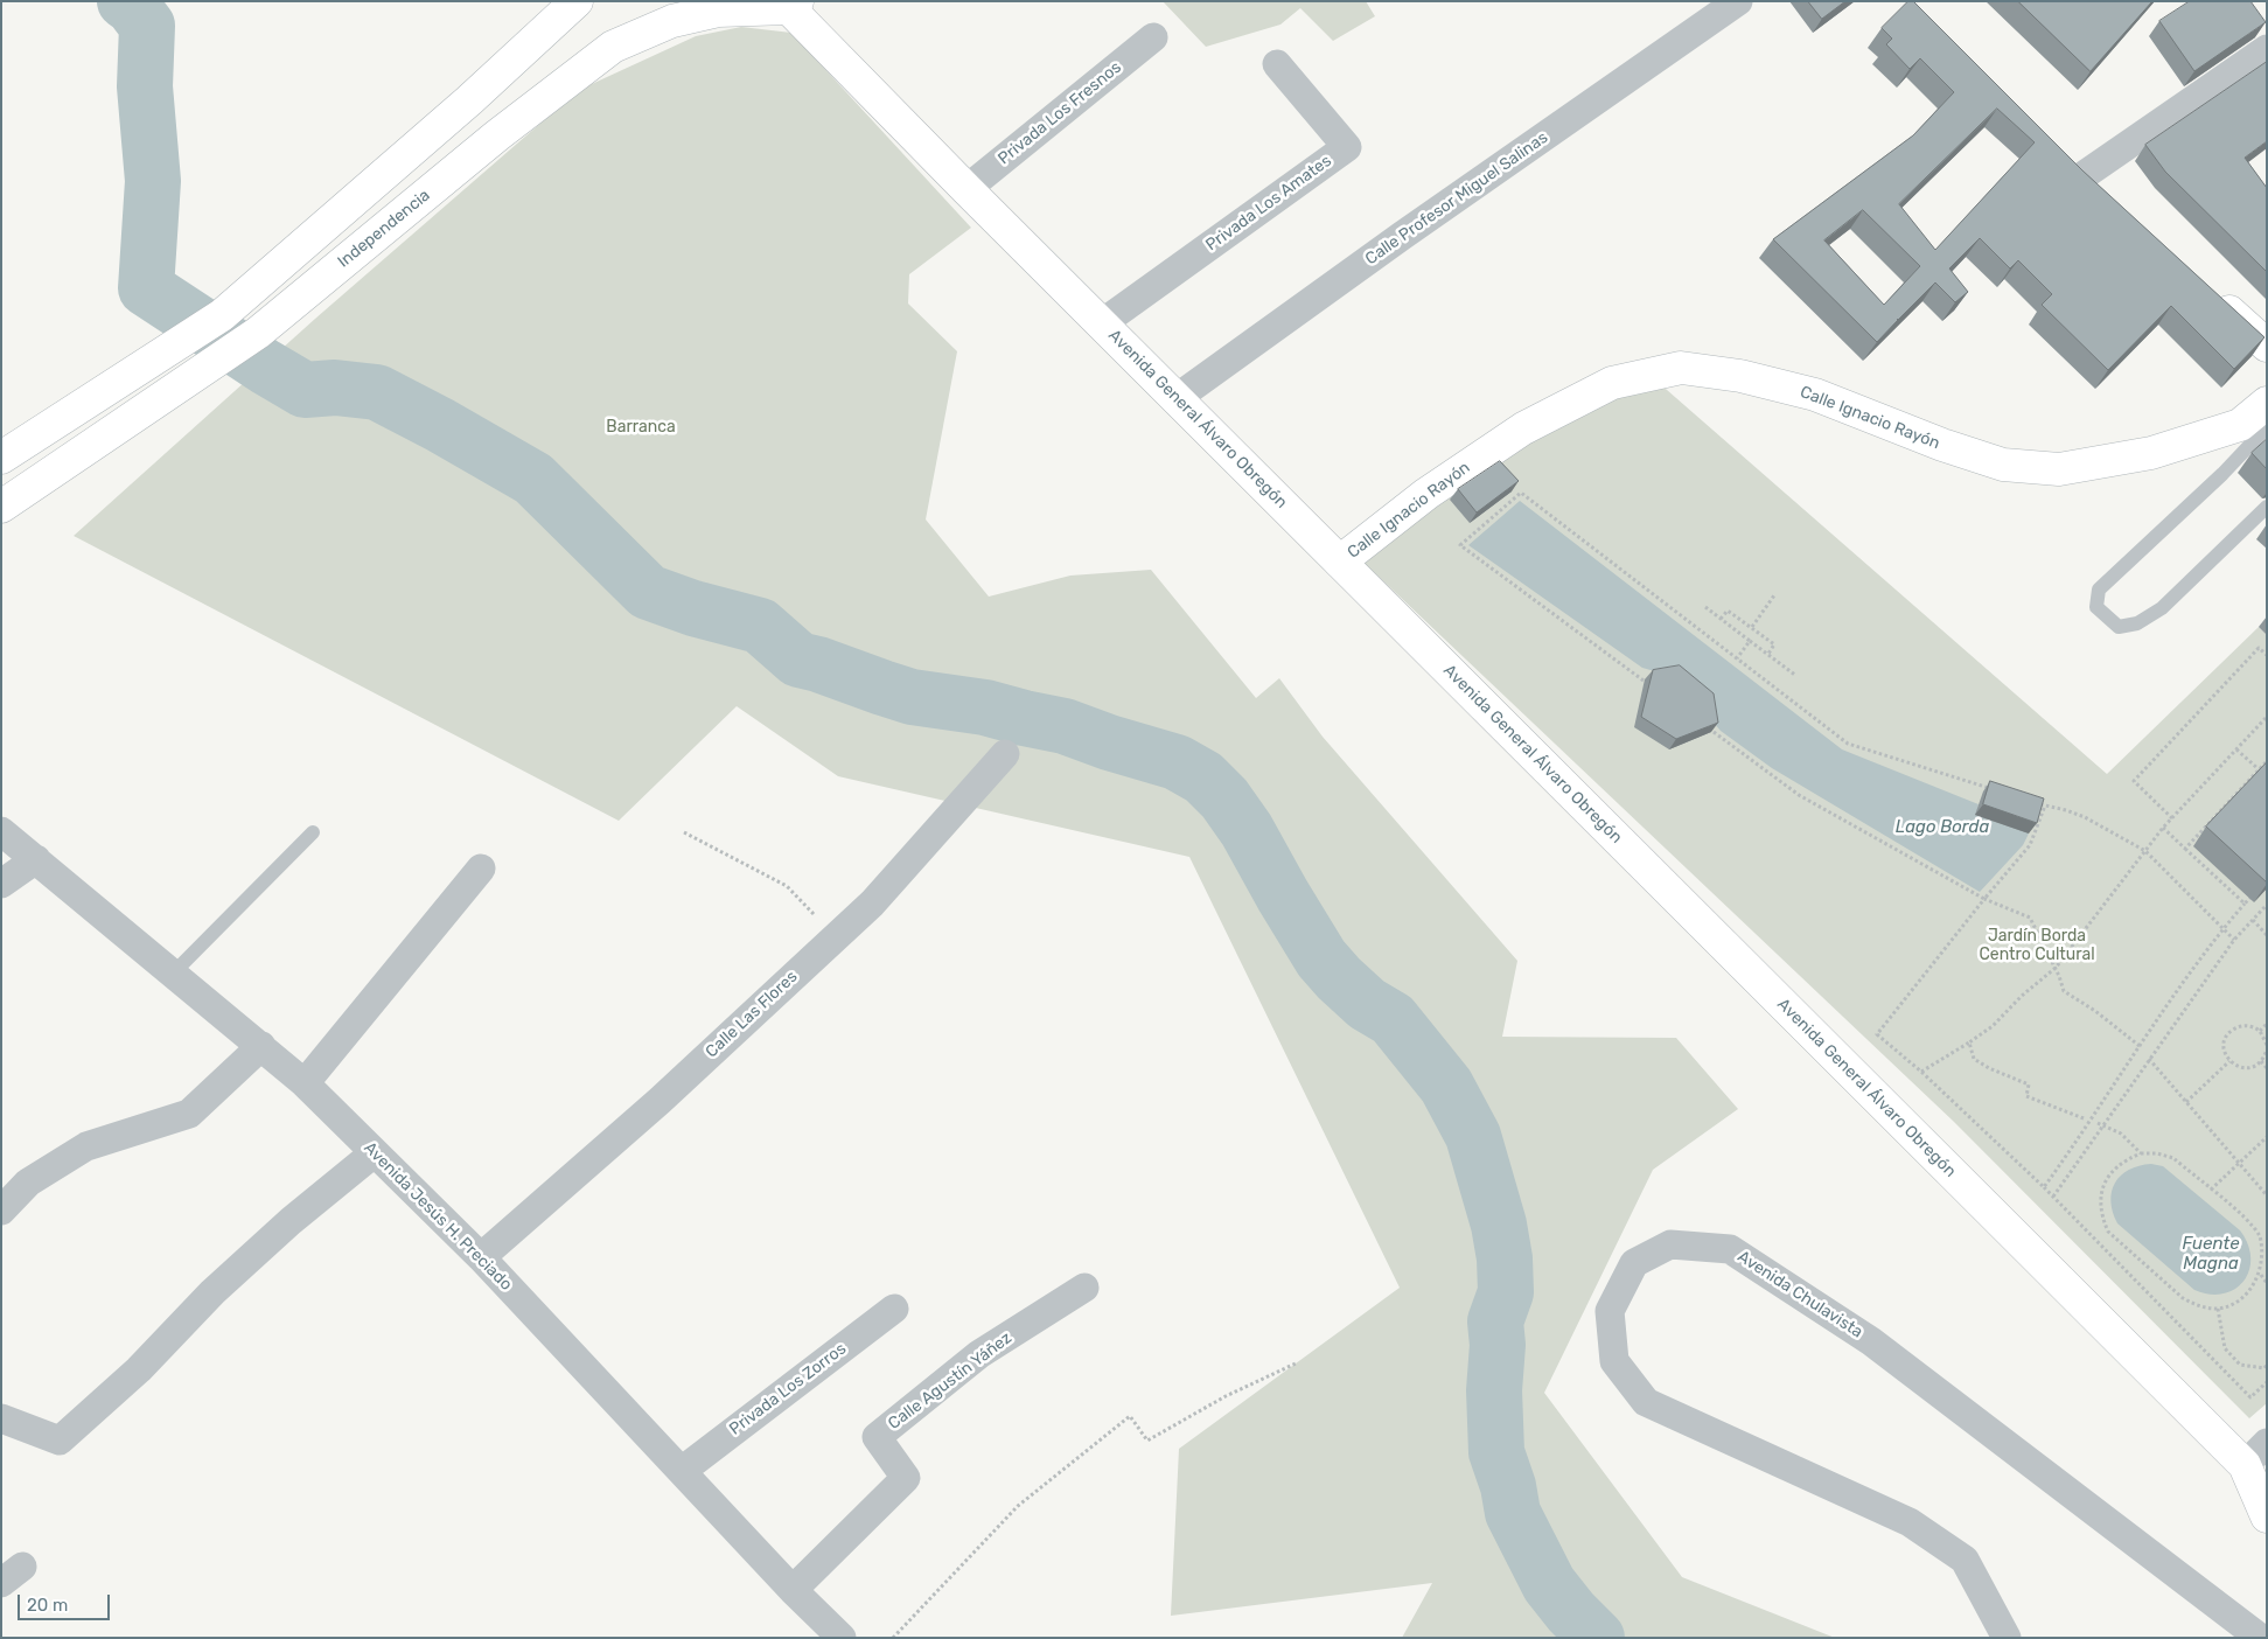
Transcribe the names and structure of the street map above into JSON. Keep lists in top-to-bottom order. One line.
{"streets":{"street":["Privada Los Fresnos","Calle Profesor Miguel Salinas","Privada Los Amates","Independencia","Calle Ignacio Rayón","Avenida General Álvaro Obregón","Calle Las Flores","Avenida Jesús H. Preciado","Avenida Chulavista","Calle Agustín Yáñez","Privada Los Zorros"]},"crossings":[["Privada Los Fresnos","Avenida General Álvaro Obregón"],["Calle Profesor Miguel Salinas","Avenida General Álvaro Obregón"],["Privada Los Amates","Avenida General Álvaro Obregón"],["Independencia","Avenida General Álvaro Obregón"],["Calle Ignacio Rayón","Avenida General Álvaro Obregón"],["Calle Las Flores","Avenida Jesús H. Preciado"],["Avenida Jesús H. Preciado","Calle Agustín Yáñez"],["Avenida Jesús H. Preciado","Privada Los Zorros"]],"water":["Lago Borda","Fuente Magna"],"parks":["Barranca","Jardín Borda Centro Cultural"],"scale_bar":"20 m"}
